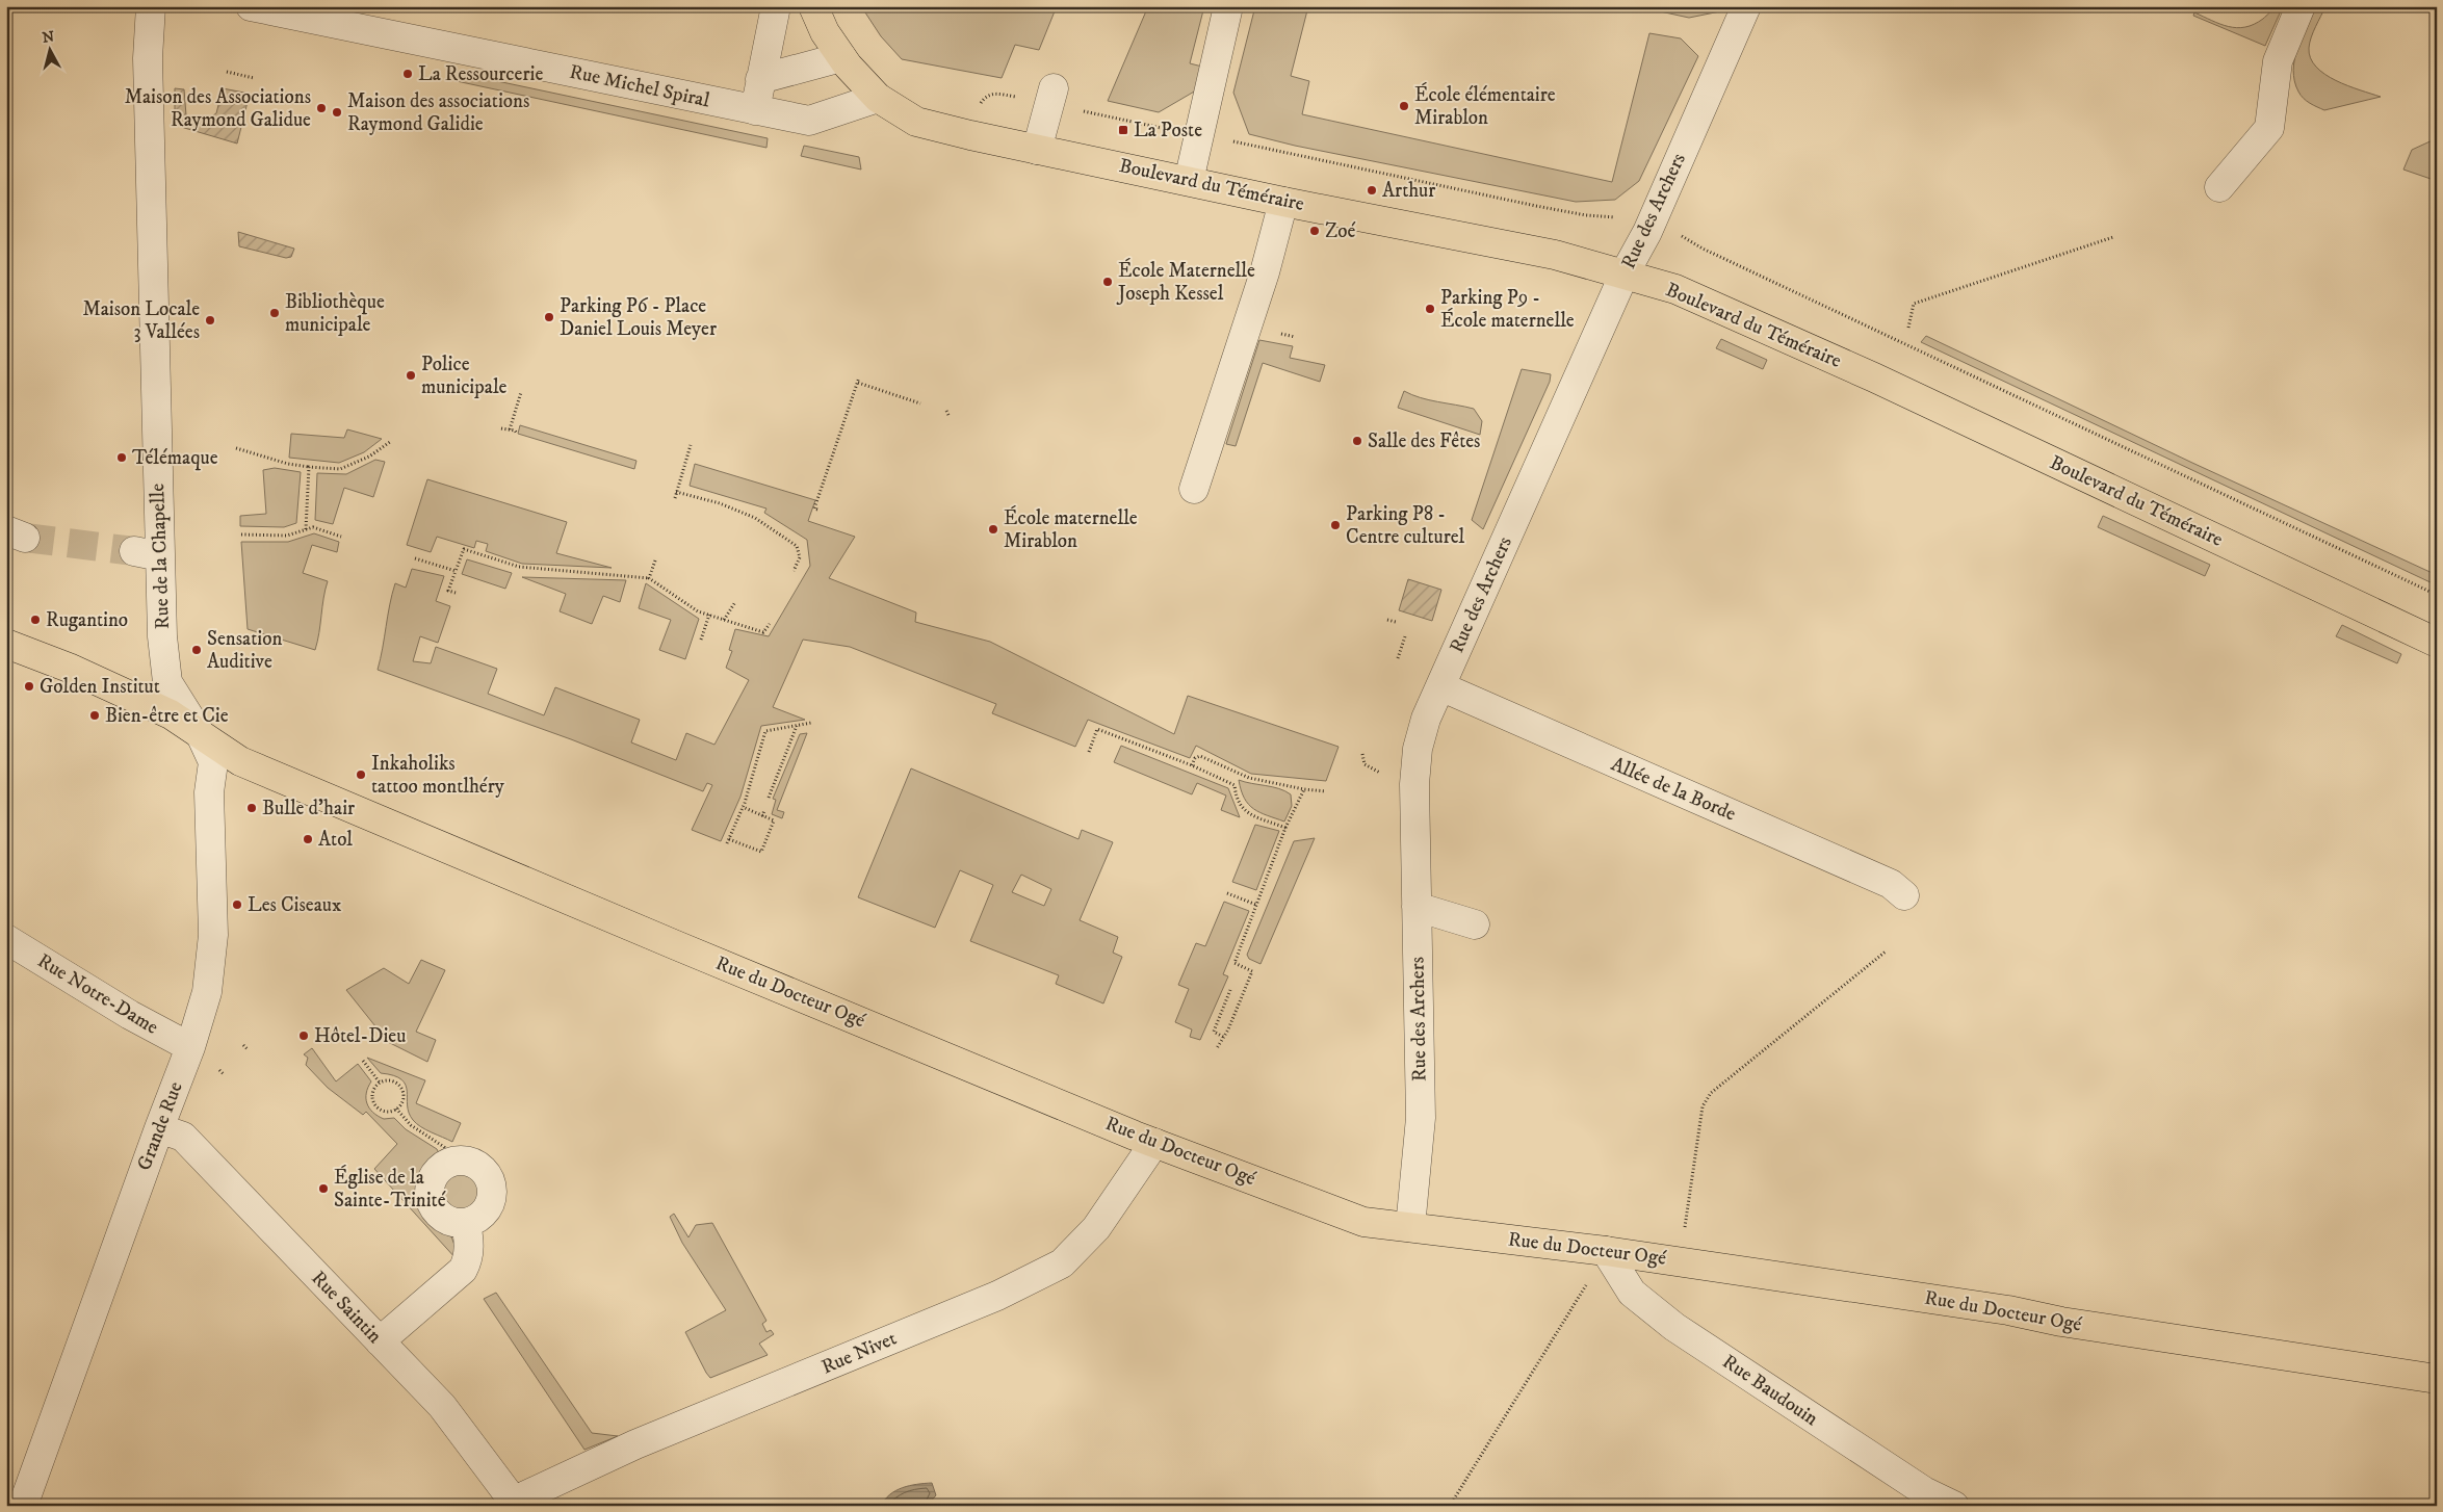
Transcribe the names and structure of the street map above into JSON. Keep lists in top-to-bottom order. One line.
{"streets":{"main road":["Boulevard du Téméraire","Rue du Docteur Ogé"],"street":["Rue Michel Spiral","Rue des Archers","Rue de la Chapelle","Allée de la Borde","Rue Notre-Dame","Grande Rue","Rue Saintin","Rue Nivet","Rue Baudouin"]},"crossings":[["Rue Michel Spiral","Boulevard du Téméraire"],["Boulevard du Téméraire","Rue des Archers"],["Rue des Archers","Allée de la Borde"],["Rue des Archers","Rue du Docteur Ogé"],["Rue de la Chapelle","Rue du Docteur Ogé"],["Rue de la Chapelle","Grande Rue"],["Rue du Docteur Ogé","Grande Rue"],["Rue du Docteur Ogé","Rue Nivet"],["Rue du Docteur Ogé","Rue Baudouin"],["Rue Notre-Dame","Grande Rue"],["Grande Rue","Rue Saintin"],["Rue Saintin","Rue Nivet"]],"places":{"other":["La Ressourcerie","École élémentaire Mirablon","Maison des Associations Raymond Galidue","Maison des associations Raymond Galidie","Arthur","Zoé","École Maternelle Joseph Kessel","Parking P9 - École maternelle","Bibliothèque municipale","Parking P6 - Place Daniel Louis Meyer","Maison Locale 3 Vallées","Police municipale","Salle des Fêtes","Télémaque","Parking P8 - Centre culturel","École maternelle Mirablon","Rugantino","Sensation Auditive","Golden Institut","Bien-être et Cie","Inkaholiks tattoo montlhéry","Bulle d'hair","Atol","Les Ciseaux","Hôtel-Dieu","Église de la Sainte-Trinité"],"transit":["La Poste"]},"north":"top"}
